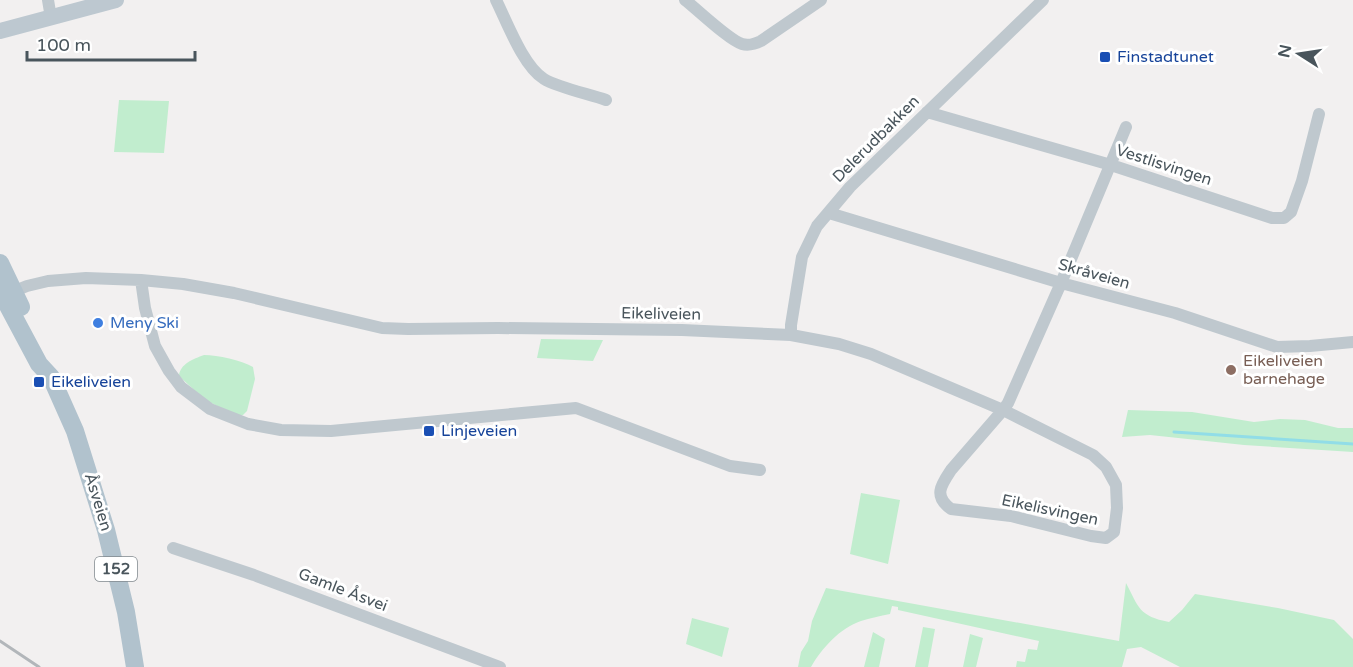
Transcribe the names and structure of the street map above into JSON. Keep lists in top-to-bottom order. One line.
{"streets":{"main road":["Åsveien","152"],"street":["Delerudbakken","Vestlisvingen","Skråveien","Eikeliveien","Eikelisvingen","Gamle Åsvei"]},"crossings":[["Delerudbakken","Vestlisvingen"],["Delerudbakken","Skråveien"],["Delerudbakken","Eikeliveien"],["Eikeliveien","Åsveien"],["Eikeliveien","Eikelisvingen"]],"places":{"transit":["Finstadtunet","Eikeliveien","Linjeveien"],"other":["Meny Ski","Eikeliveien barnehage"]},"scale_bar":"100 m","north":"left"}
